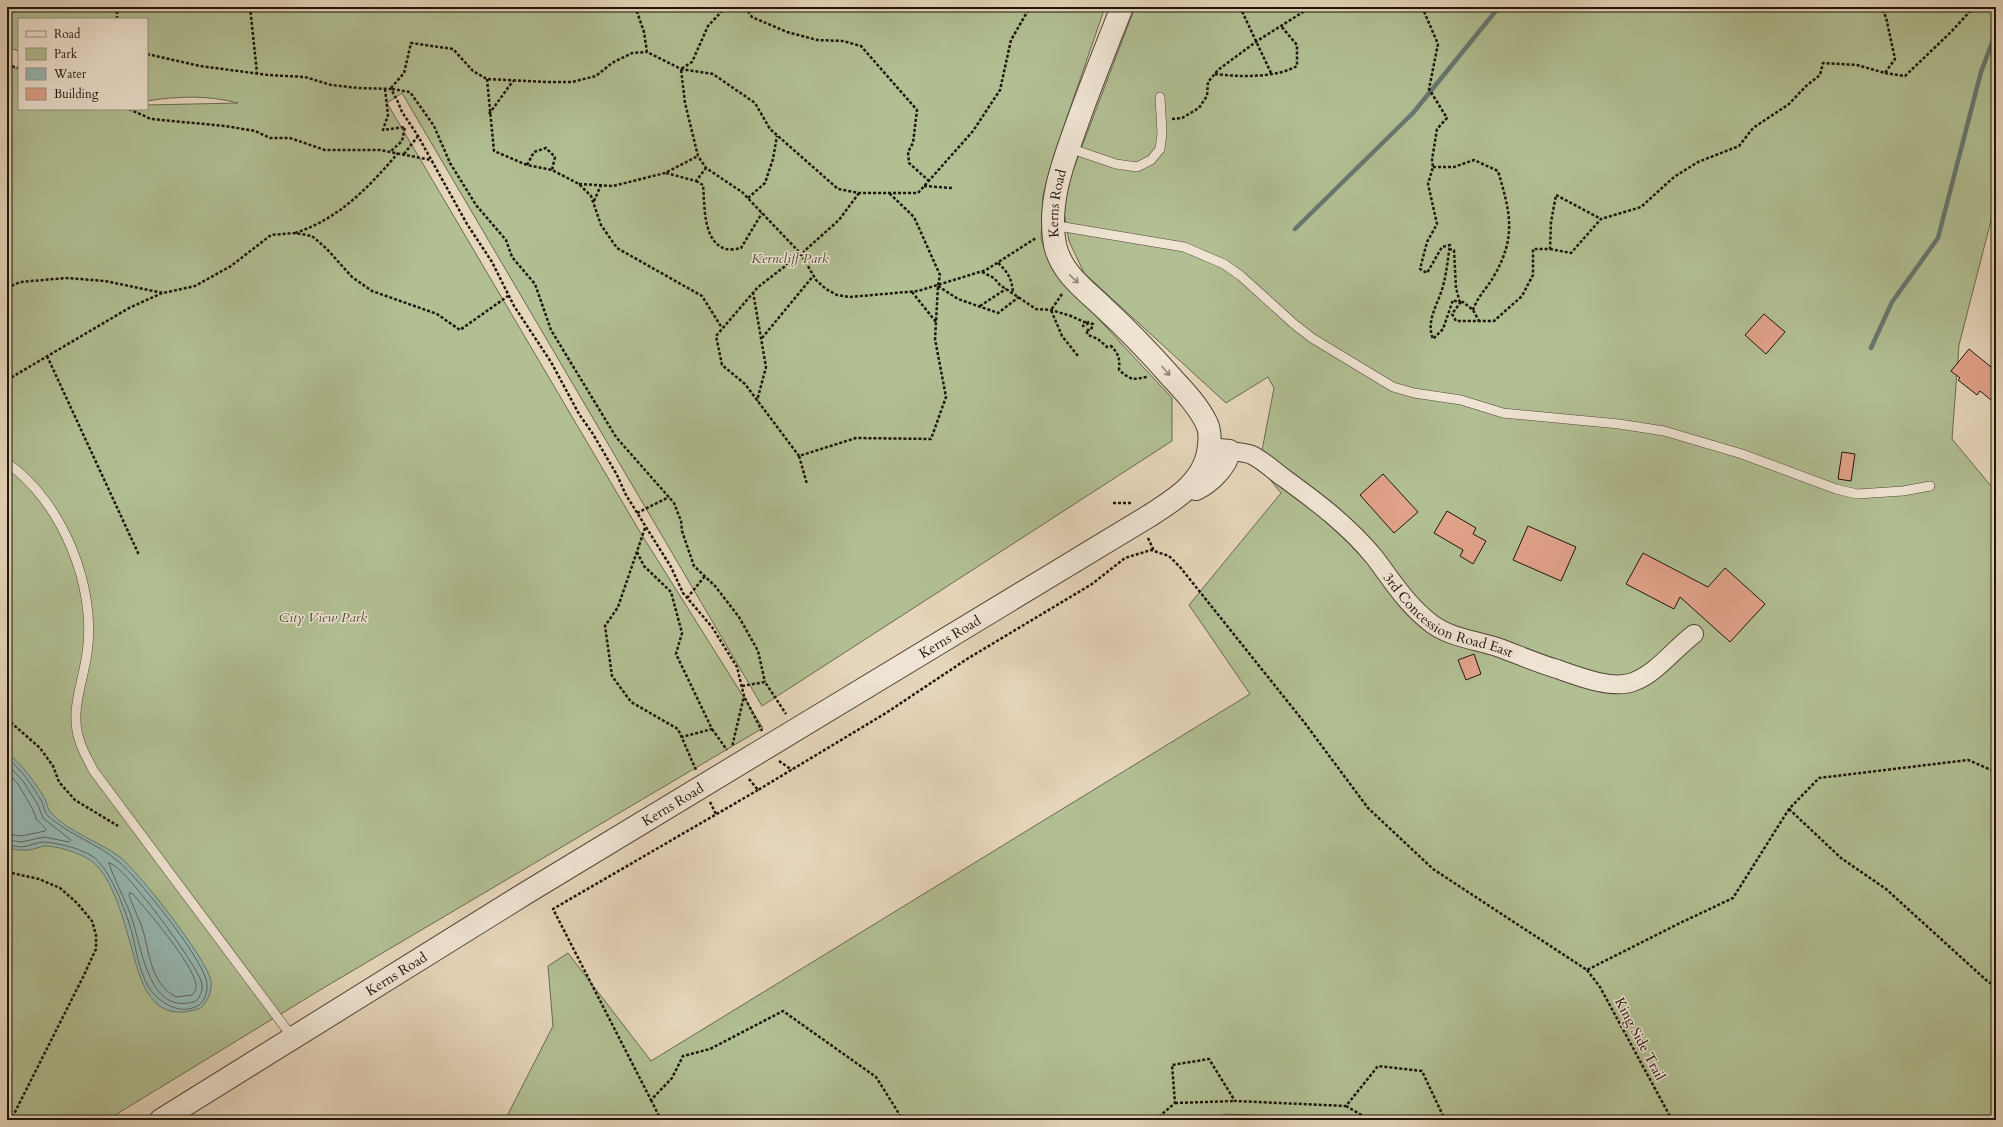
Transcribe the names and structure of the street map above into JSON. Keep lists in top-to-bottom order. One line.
{"streets":{"street":["Kerns Road","3rd Concession Road East"],"path":["King Side Trail"]},"crossings":[["Kerns Road","3rd Concession Road East"]],"parks":["Kerncliff Park","City View Park"],"legend":["Road","Park","Water","Building"]}
